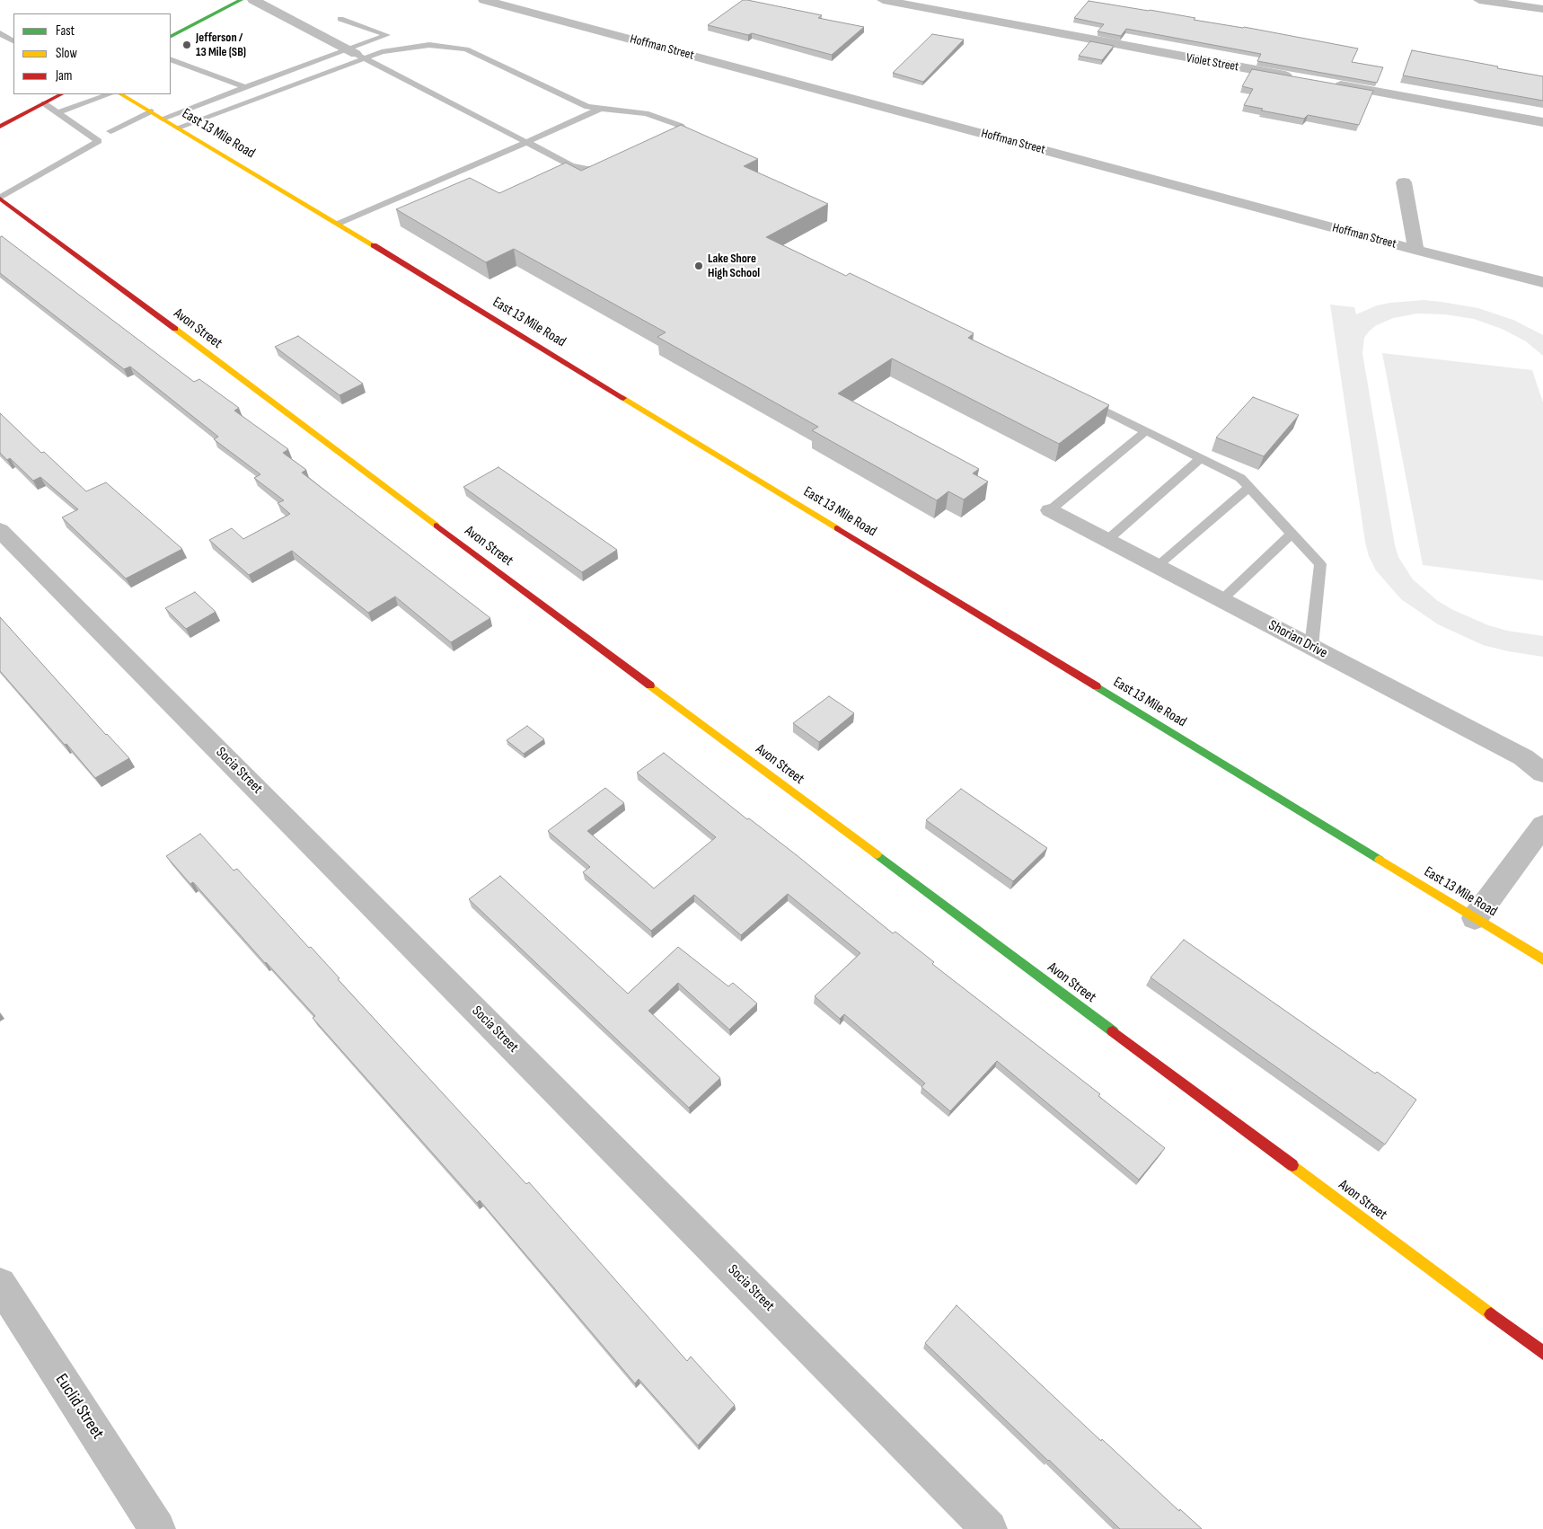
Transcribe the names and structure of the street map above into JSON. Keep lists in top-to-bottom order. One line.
{"streets":{"main road":["East 13 Mile Road","Avon Street"],"street":["Hoffman Street","Violet Street","Shorian Drive","Socia Street","Euclid Street"]},"places":["Jefferson / 13 Mile (SB)","Lake Shore High School"],"legend":["Fast","Slow","Jam"]}
